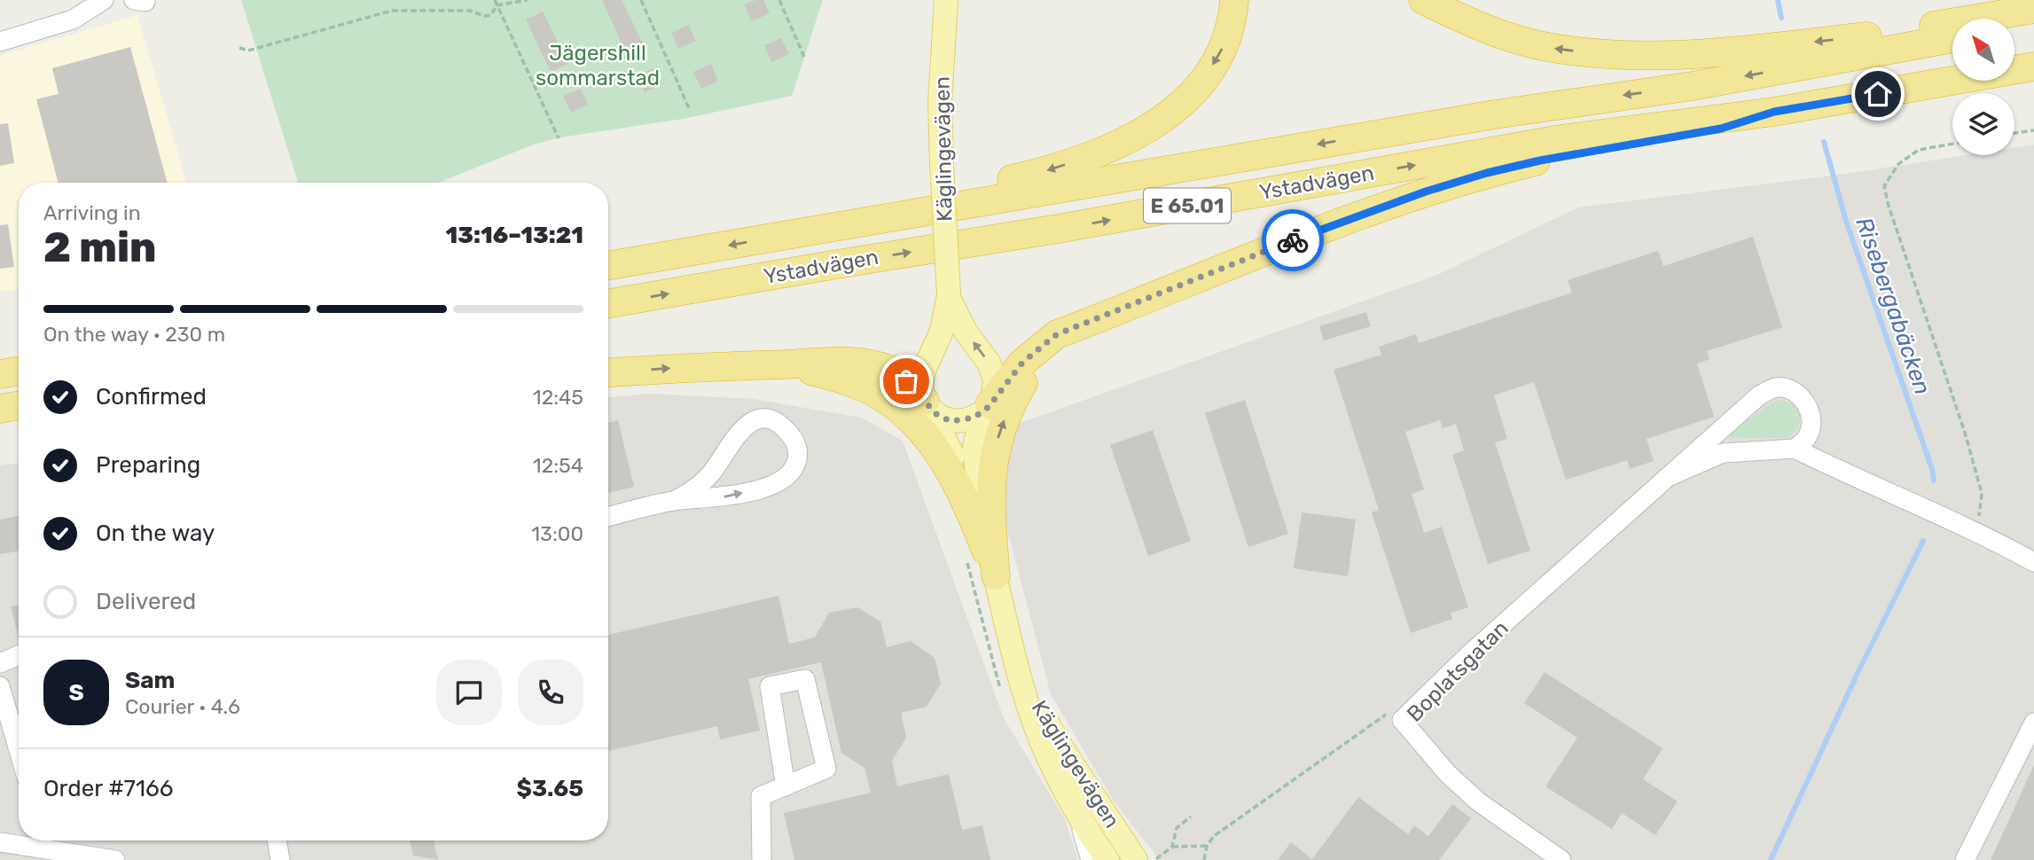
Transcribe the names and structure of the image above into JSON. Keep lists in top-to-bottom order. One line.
{"streets":{"highway":["Ystadvägen","E 65.01"],"main road":["Käglingevägen"],"street":["Boplatsgatan"]},"water":["Risebergabäcken"],"parks":["Jägershill sommarstad"],"north":"top left","page":{"heading":["2 min","Arriving in","13:16–13:21"],"panel":["Sam","Courier · 4.6","Order #7166","$3.65"],"bar":"On the way · 230 m","list":[["Confirmed","12:45"],["Preparing","12:54"],["On the way","13:00"],"Delivered"],"round":"S"}}
